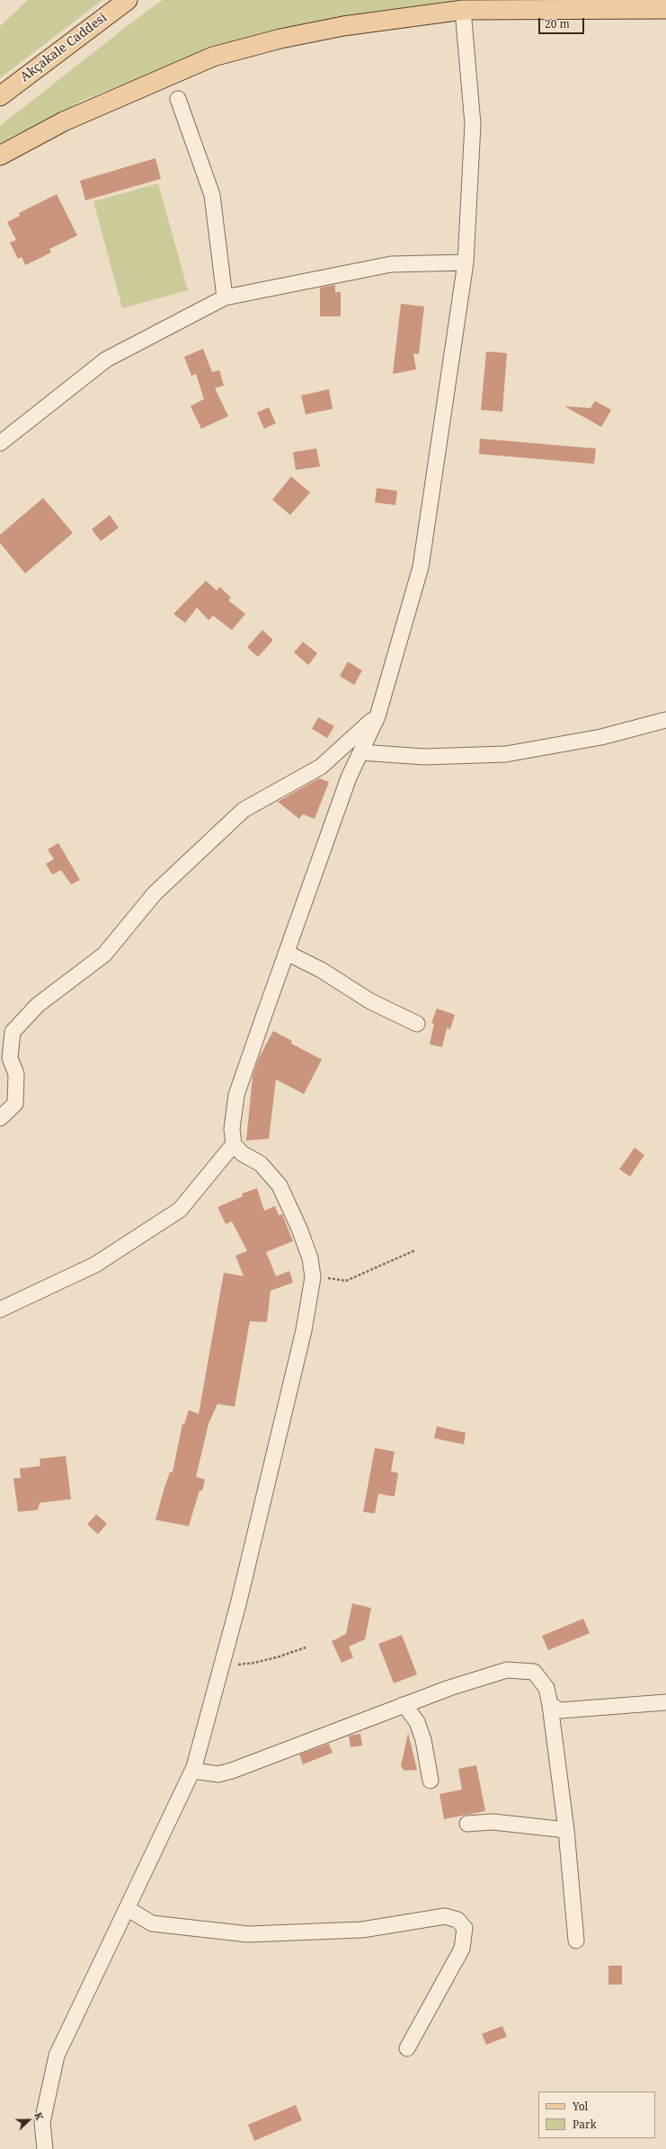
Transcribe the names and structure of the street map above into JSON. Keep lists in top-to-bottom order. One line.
{"streets":{"main road":["Akçakale Caddesi"]},"legend":["Yol","Park"],"scale_bar":"20 m","north":"right"}
